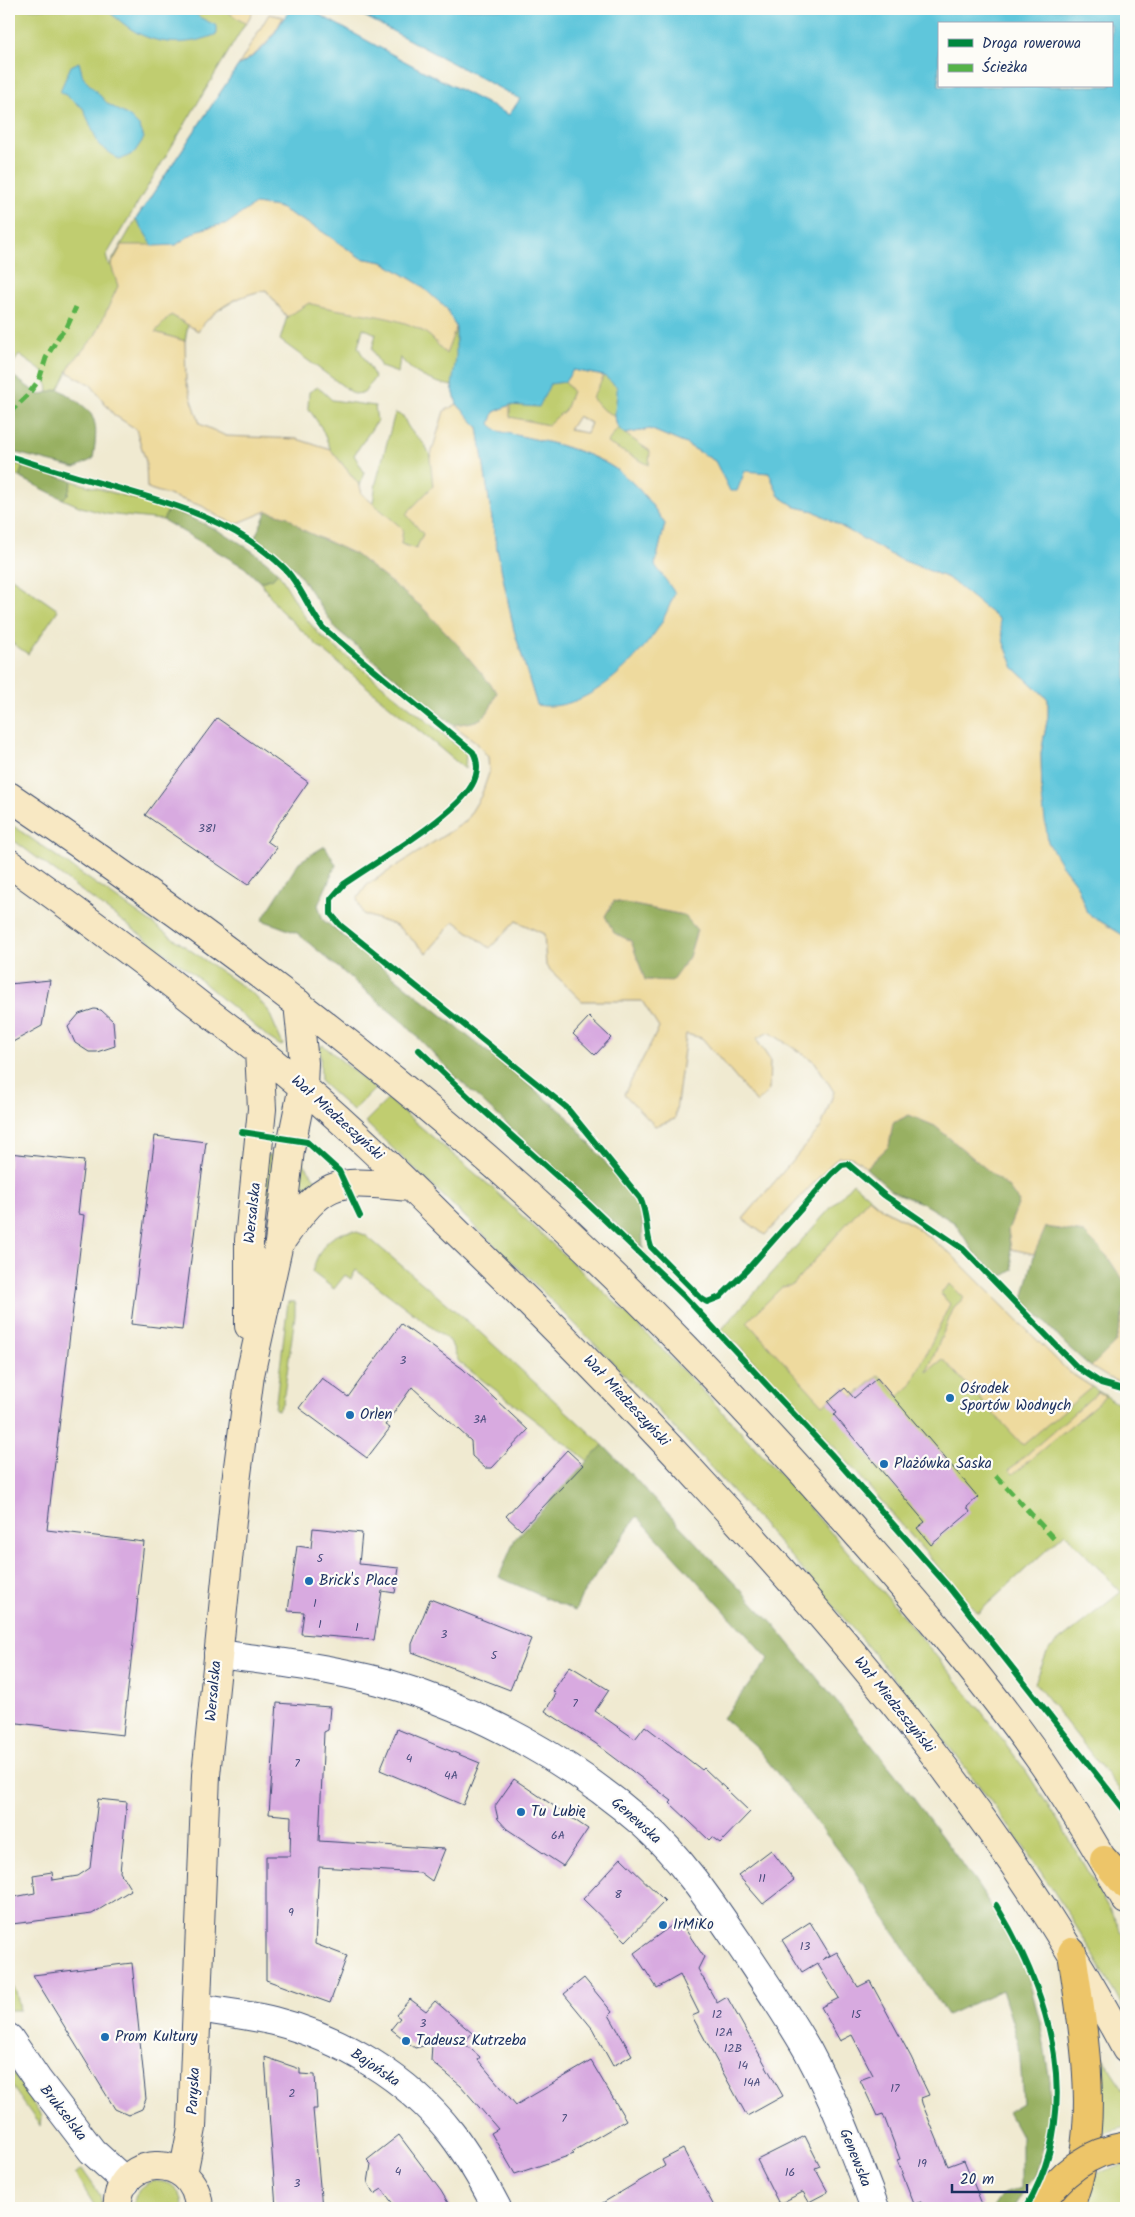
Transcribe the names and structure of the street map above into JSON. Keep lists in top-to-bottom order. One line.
{"streets":{"main road":["Wał Miedzeszyński","Wersalska","Paryska"],"street":["Genewska","Bajońska","Brukselska"]},"crossings":[["Wał Miedzeszyński","Wersalska"],["Wersalska","Genewska"],["Wersalska","Bajońska"],["Wersalska","Paryska"],["Bajońska","Paryska"]],"places":["Ośrodek Sportów Wodnych","Orlen","Plażówka Saska","Brick's Place","Tu Lubię","IrMiKo","Prom Kultury","Tadeusz Kutrzeba"],"house_numbers":["381","3","3A","5","1","1","1","3","5","7","4","7","4A","6A","11","8","9","13","12","15","3","12A","12B","14","14A","17","2","7","19","4","16","3"],"legend":["Droga rowerowa","Ścieżka"],"scale_bar":"20 m"}
